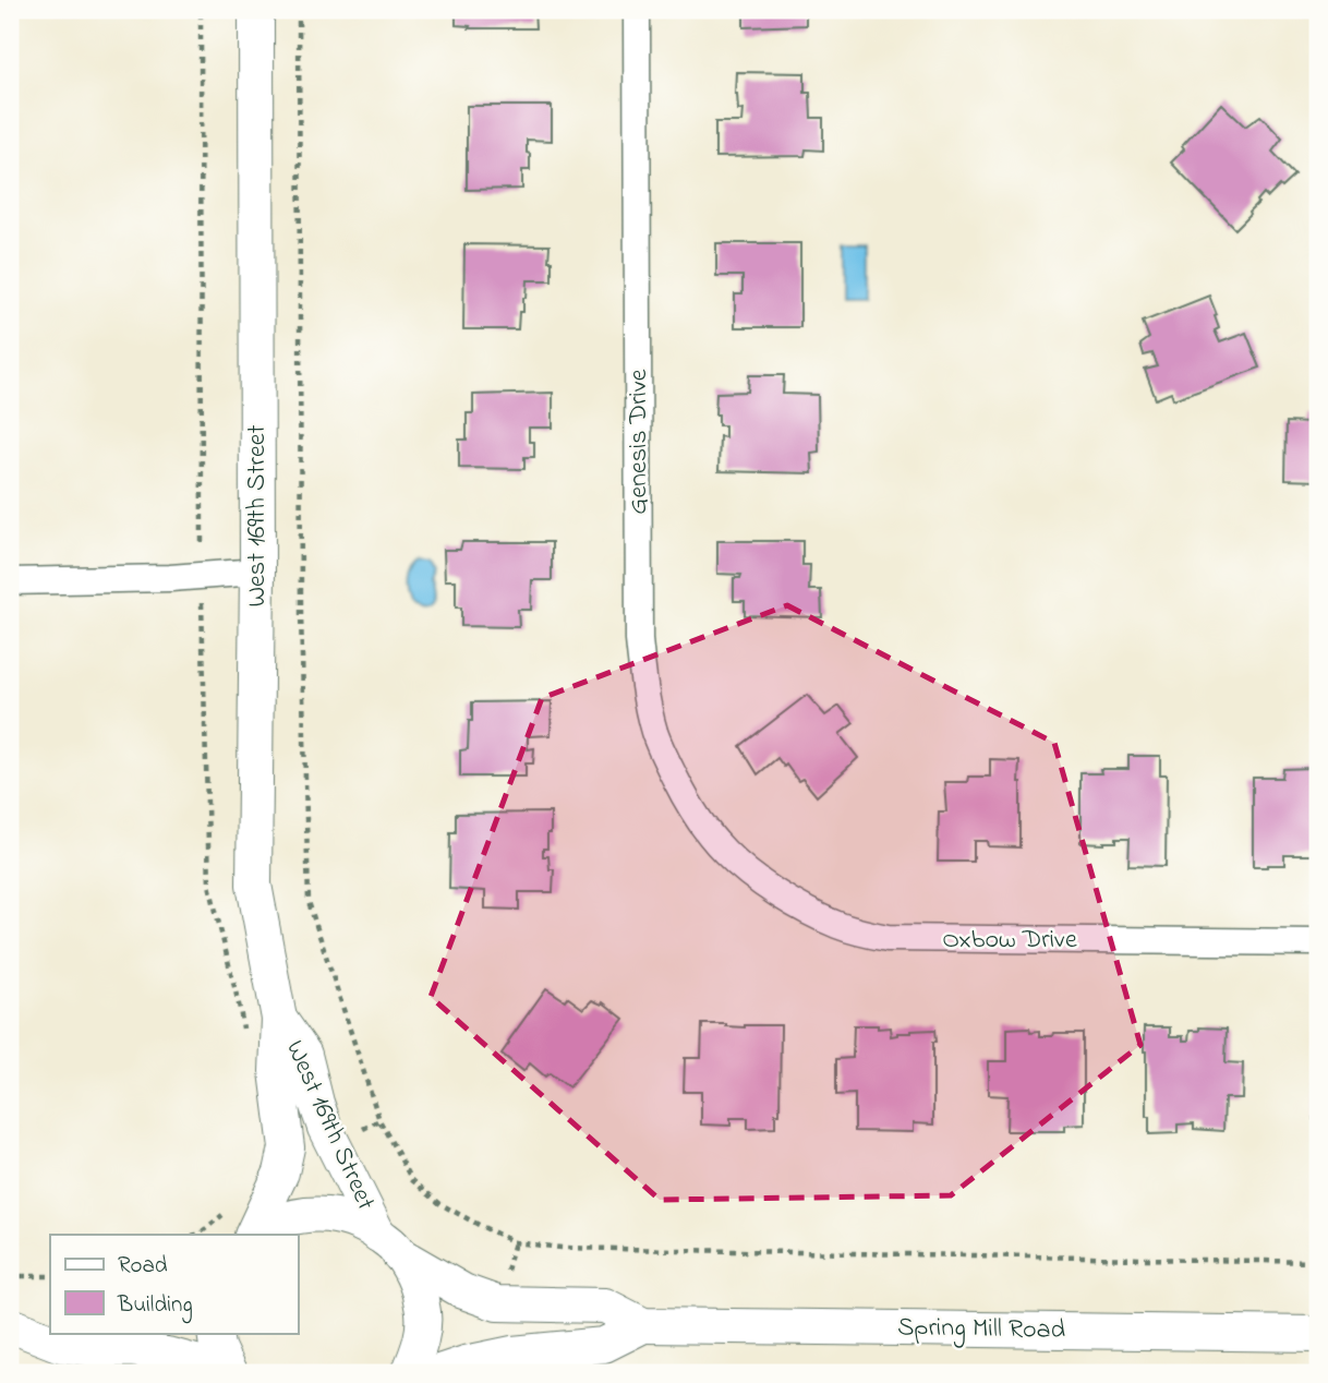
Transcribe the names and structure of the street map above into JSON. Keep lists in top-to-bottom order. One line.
{"streets":{"street":["Genesis Drive","West 169th Street","Oxbow Drive","Spring Mill Road"]},"crossings":[["Genesis Drive","Oxbow Drive"],["West 169th Street","Spring Mill Road"]],"legend":["Road","Building"]}
